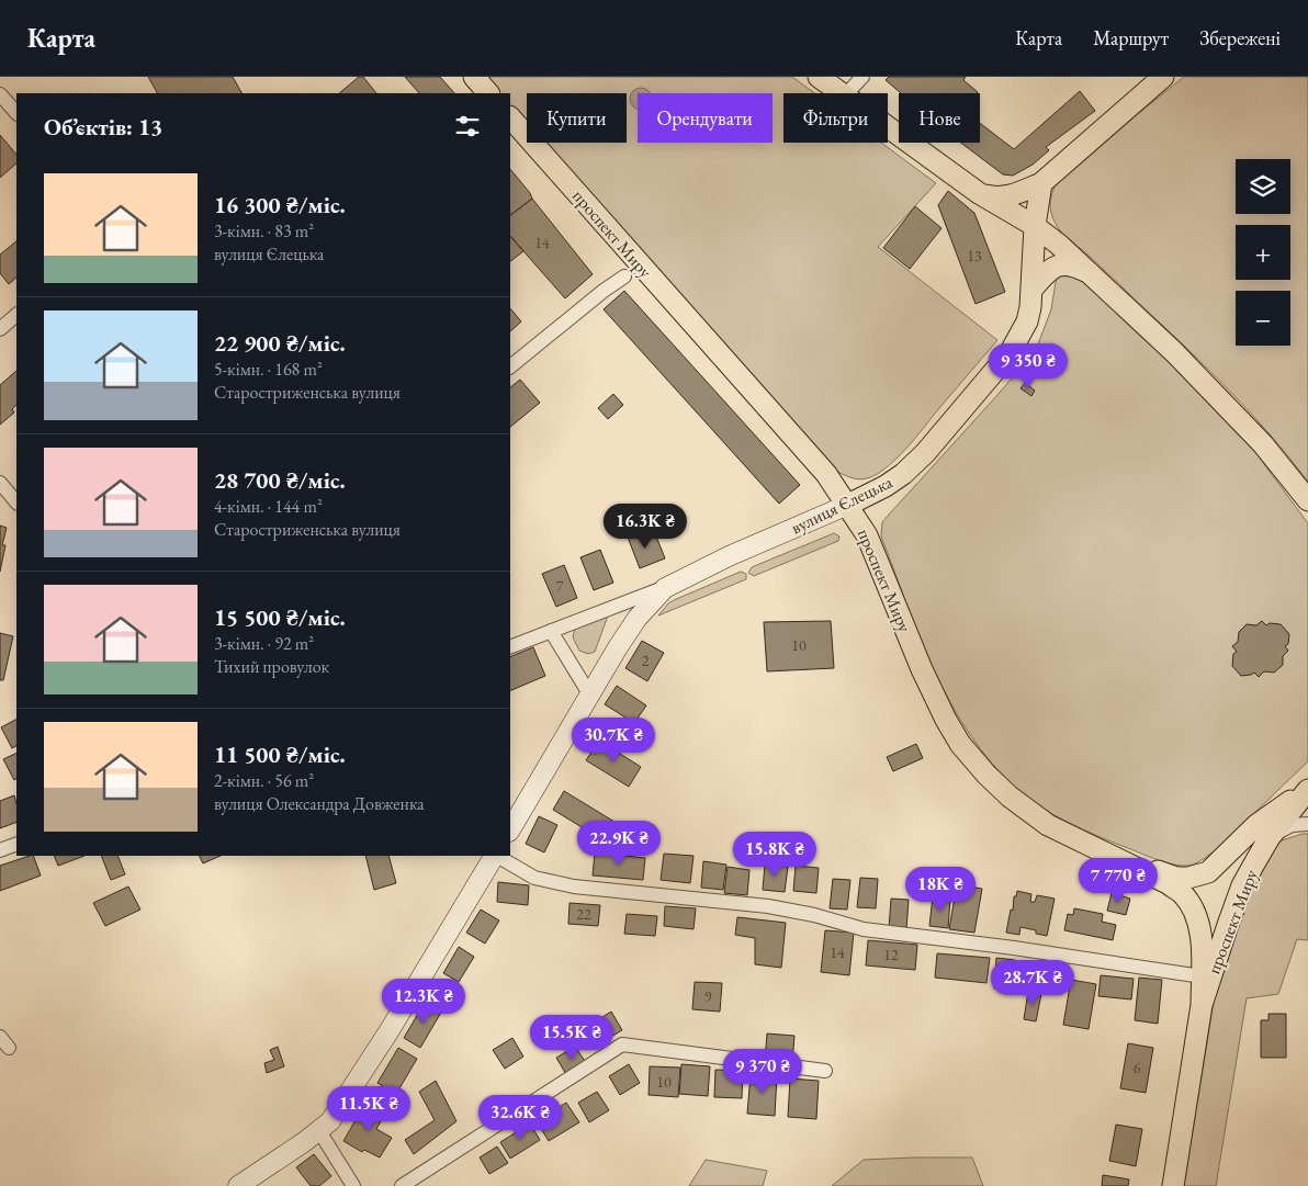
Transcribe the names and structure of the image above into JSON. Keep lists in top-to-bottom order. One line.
{"streets":{"main road":["проспект Миру","вулиця Єлецька"]},"crossings":[["проспект Миру","вулиця Єлецька"]],"house_numbers":["14","13","7","10","2","22","14","12","9","6","10"],"page":{"header":"Карта","nav":["Карта","Маршрут","Збережені"],"chip":["Купити","Орендувати","Фільтри","Нове"],"heading":"Об’єктів: 13","map_buttons":["+","−"],"list":[{"name":"16 300 ₴/міс.","note":"3-кімн. · 83 m² · вулиця Єлецька"},{"name":"22 900 ₴/міс.","note":"5-кімн. · 168 m² · Старостриженська вулиця"},{"name":"28 700 ₴/міс.","note":"4-кімн. · 144 m² · Старостриженська вулиця"},{"name":"15 500 ₴/міс.","note":"3-кімн. · 92 m² · Тихий провулок"},{"name":"11 500 ₴/міс.","note":"2-кімн. · 56 m² · вулиця Олександра Довженка"}],"price":["9 350 ₴","16.3K ₴","30.7K ₴","22.9K ₴","15.8K ₴","7 770 ₴","18K ₴","28.7K ₴","12.3K ₴","15.5K ₴","9 370 ₴","11.5K ₴","32.6K ₴"]}}
